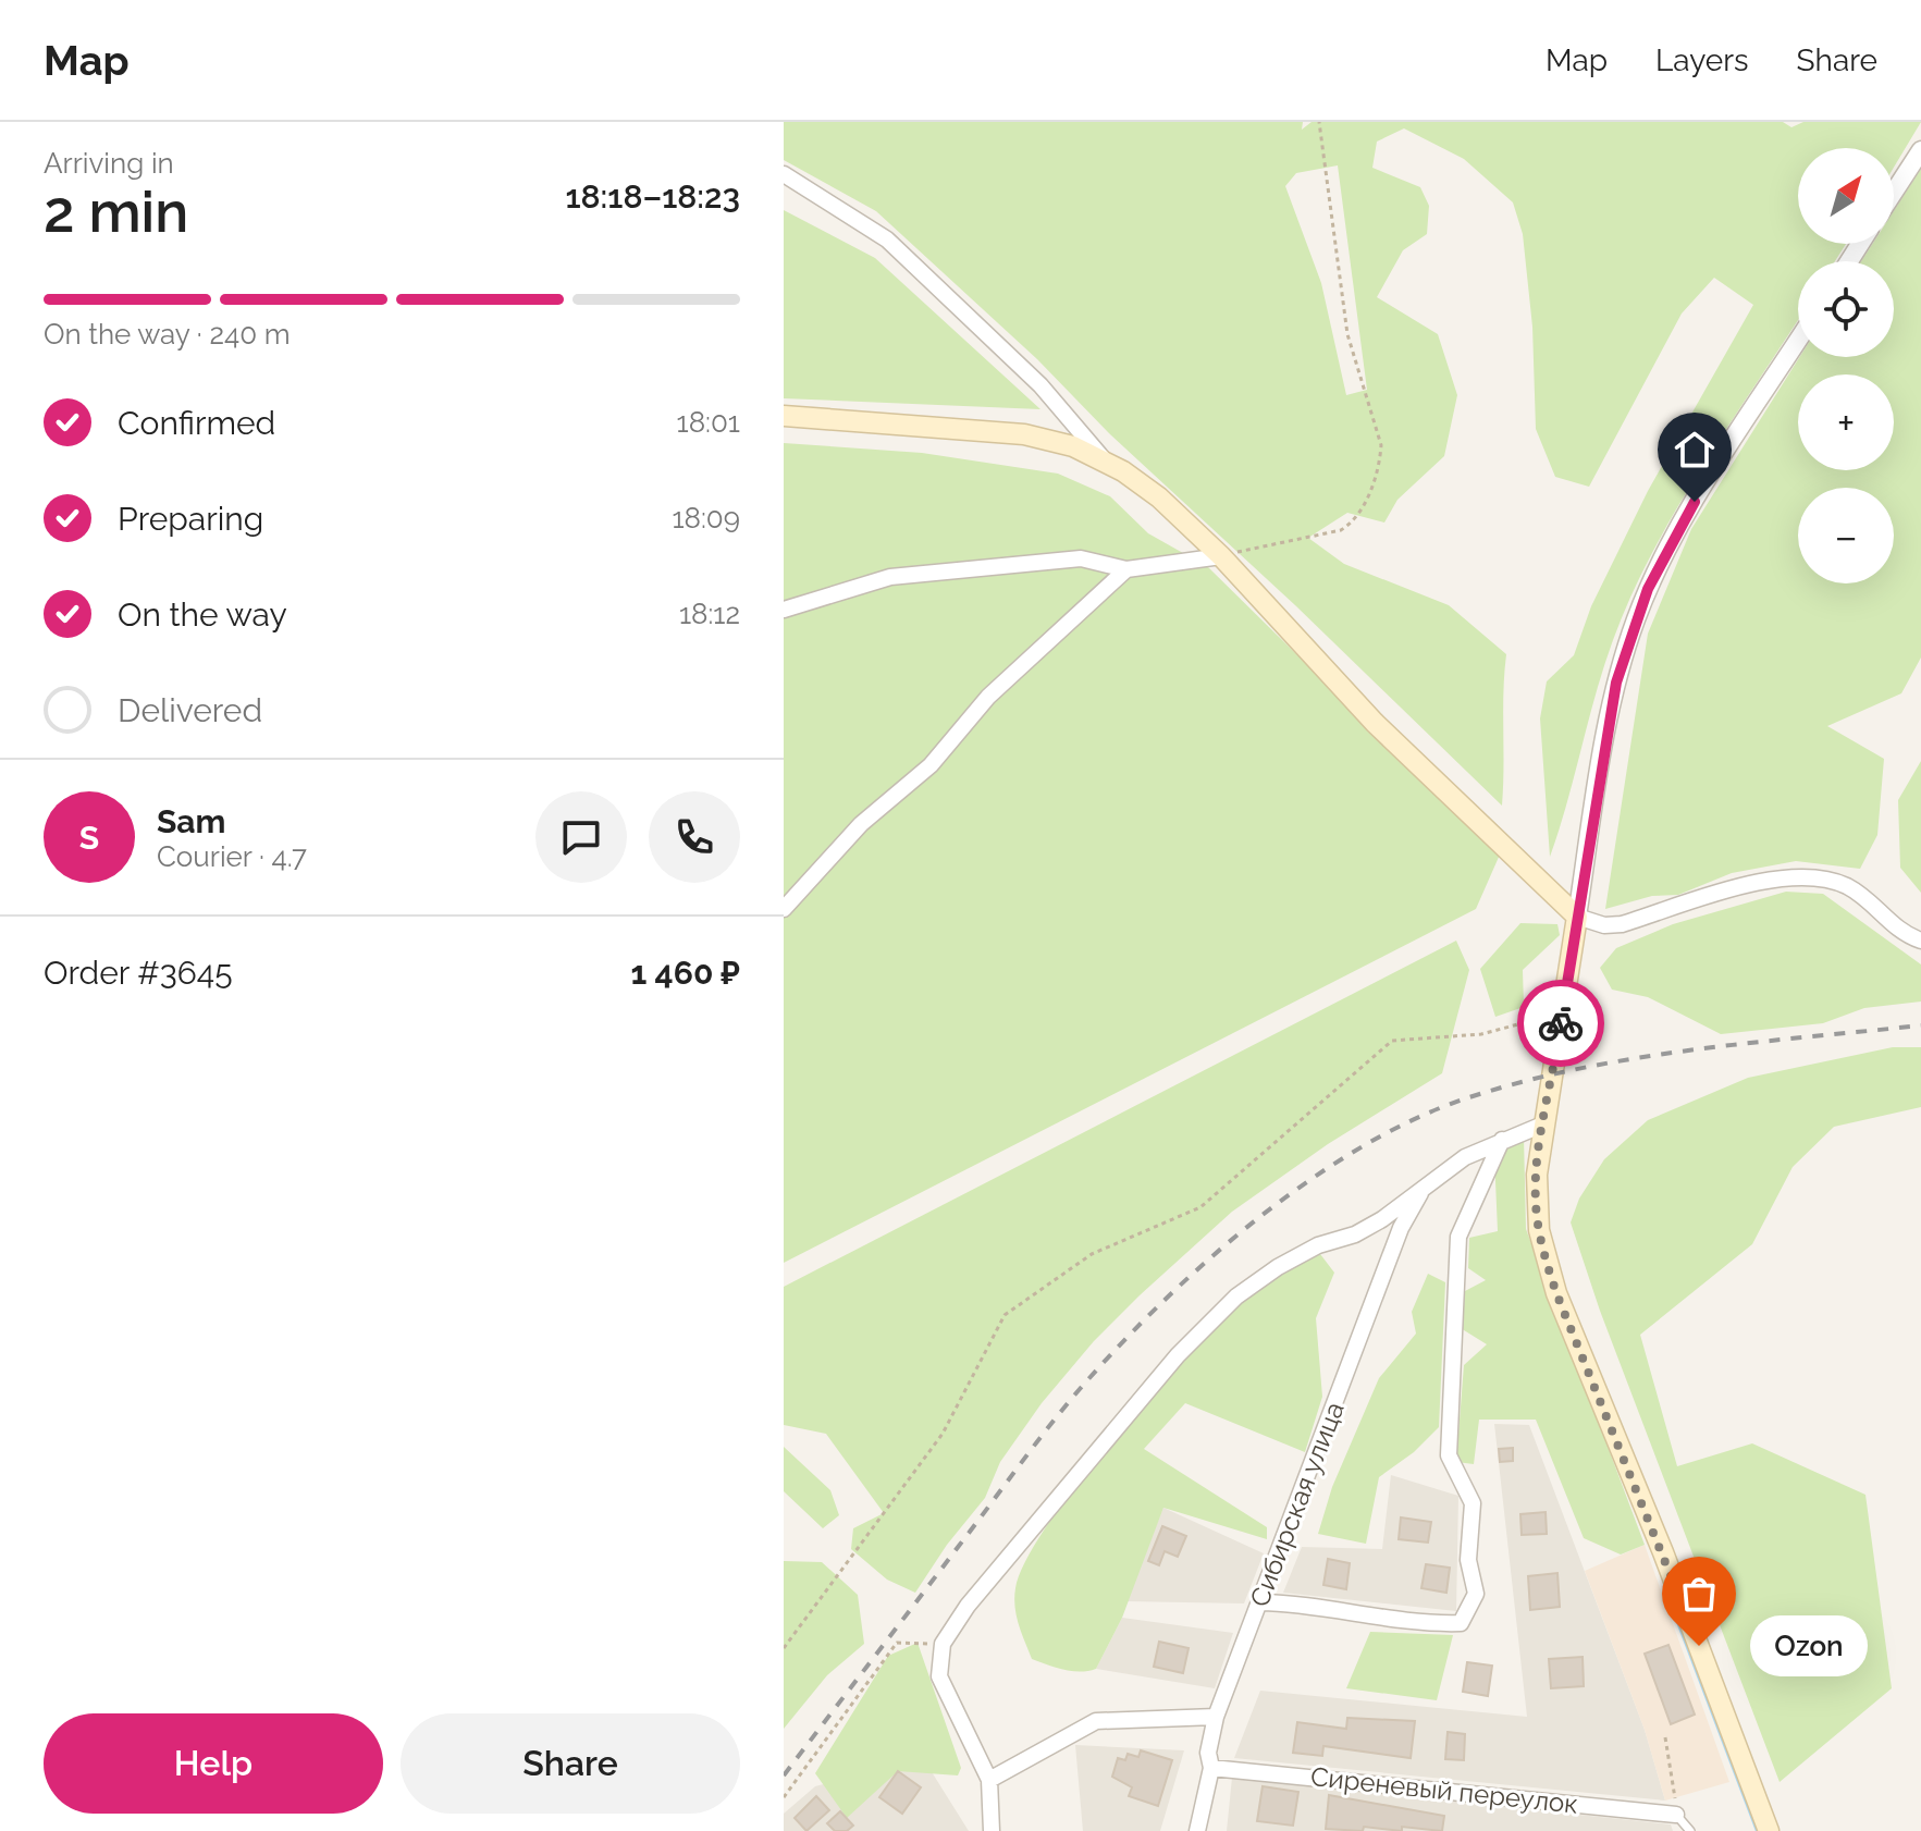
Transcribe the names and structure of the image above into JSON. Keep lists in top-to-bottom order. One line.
{"streets":{"street":["Сибирская улица","Сиреневый переулок"]},"crossings":[["Сибирская улица","Сиреневый переулок"]],"places":["Ozon"],"north":"top right","page":{"header":"Map","nav":["Map","Layers","Share"],"heading":["2 min","Arriving in","18:18–18:23"],"panel":["Sam","Courier · 4.7","Order #3645","1 460 ₽"],"map_buttons":["+","−"],"bar":"On the way · 240 m","list":[["Confirmed","18:01"],["Preparing","18:09"],["On the way","18:12"],"Delivered"],"round":"S","bubble":"Ozon","buttons":["Help","Share"]}}
